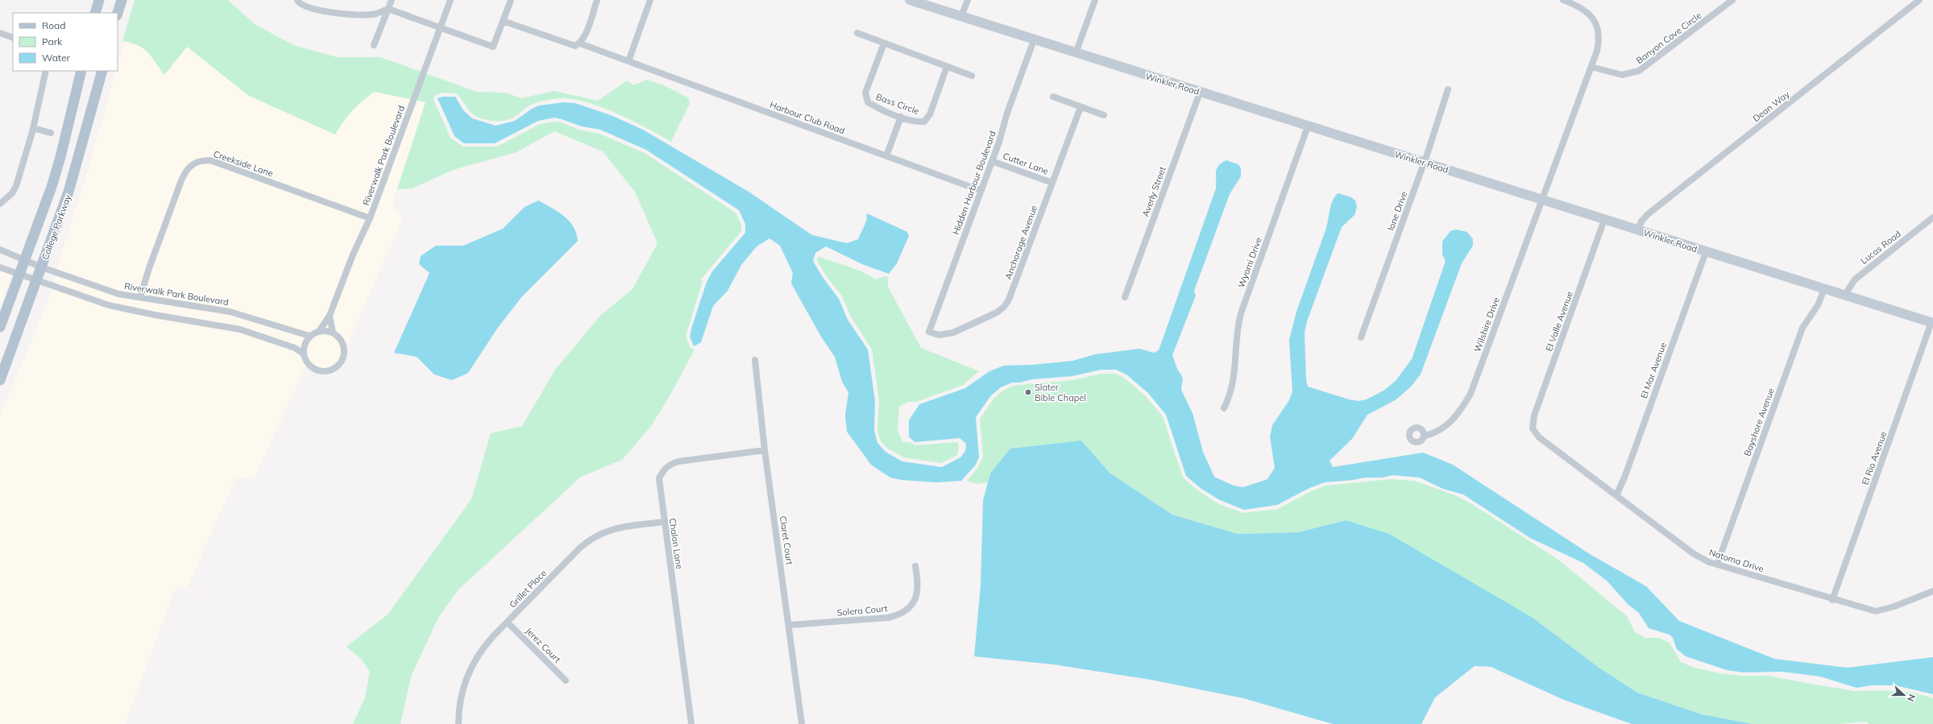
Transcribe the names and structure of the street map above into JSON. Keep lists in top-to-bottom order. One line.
{"streets":{"main road":["College Parkway"],"street":["Banyon Cove Circle","Winkler Road","Bass Circle","Dean Way","Harbour Club Road","Riverwalk Park Boulevard","Creekside Lane","Cutter Lane","Hidden Harbour Boulevard","Averly Street","Ione Drive","Anchorage Avenue","Lucas Road","Wyomi Drive","El Valle Avenue","Wilshire Drive","El Mar Avenue","Bayshore Avenue","El Rio Avenue","Claret Court","Chalon Lane","Natoma Drive","Grillet Place","Solera Court","Jerez Court"]},"crossings":[["Winkler Road","Dean Way"],["Winkler Road","Hidden Harbour Boulevard"],["Winkler Road","Averly Street"],["Winkler Road","Ione Drive"],["Winkler Road","Lucas Road"],["Winkler Road","Wyomi Drive"],["Winkler Road","El Valle Avenue"],["Winkler Road","Wilshire Drive"],["Winkler Road","El Mar Avenue"],["Winkler Road","Bayshore Avenue"],["Winkler Road","El Rio Avenue"],["Harbour Club Road","Hidden Harbour Boulevard"],["Riverwalk Park Boulevard","Creekside Lane"],["Riverwalk Park Boulevard","College Parkway"],["Cutter Lane","Hidden Harbour Boulevard"],["Cutter Lane","Anchorage Avenue"],["Hidden Harbour Boulevard","Anchorage Avenue"],["El Valle Avenue","Natoma Drive"],["El Mar Avenue","Natoma Drive"],["Bayshore Avenue","Natoma Drive"],["El Rio Avenue","Natoma Drive"],["Claret Court","Chalon Lane"],["Claret Court","Solera Court"],["Chalon Lane","Grillet Place"],["Grillet Place","Jerez Court"]],"places":["Slater Bible Chapel"],"legend":["Road","Park","Water"],"north":"right"}
